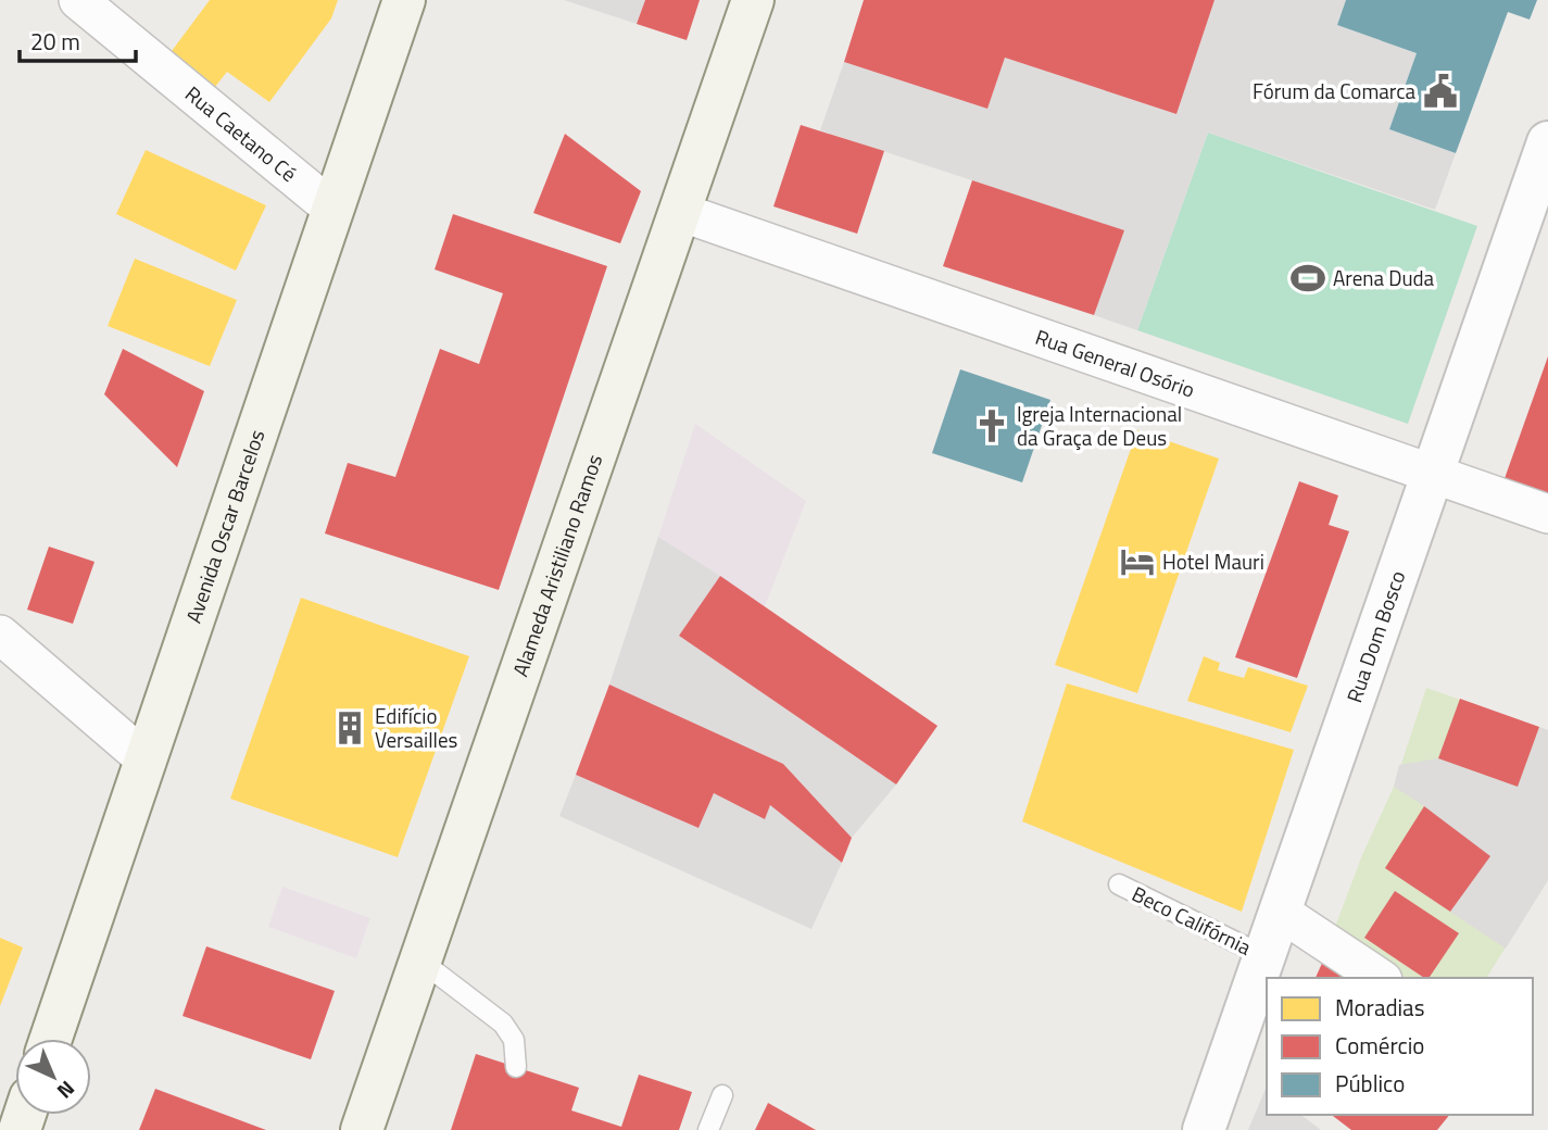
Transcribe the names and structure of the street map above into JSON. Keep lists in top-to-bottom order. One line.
{"streets":{"main road":["Avenida Oscar Barcelos","Alameda Aristiliano Ramos"],"street":["Rua Caetano Cé","Rua General Osório","Rua Dom Bosco"],"lane":["Beco Califórnia"]},"crossings":[["Rua Caetano Cé","Avenida Oscar Barcelos"],["Rua General Osório","Alameda Aristiliano Ramos"],["Rua General Osório","Rua Dom Bosco"],["Rua Dom Bosco","Beco Califórnia"]],"places":{"public building":["Fórum da Comarca"],"sports":["Arena Duda"],"church":["Igreja Internacional da Graça de Deus"],"hotel":["Hotel Mauri"],"building":["Edifício Versailles"]},"legend":["Moradias","Comércio","Público"],"scale_bar":"20 m","north":"bottom right"}
